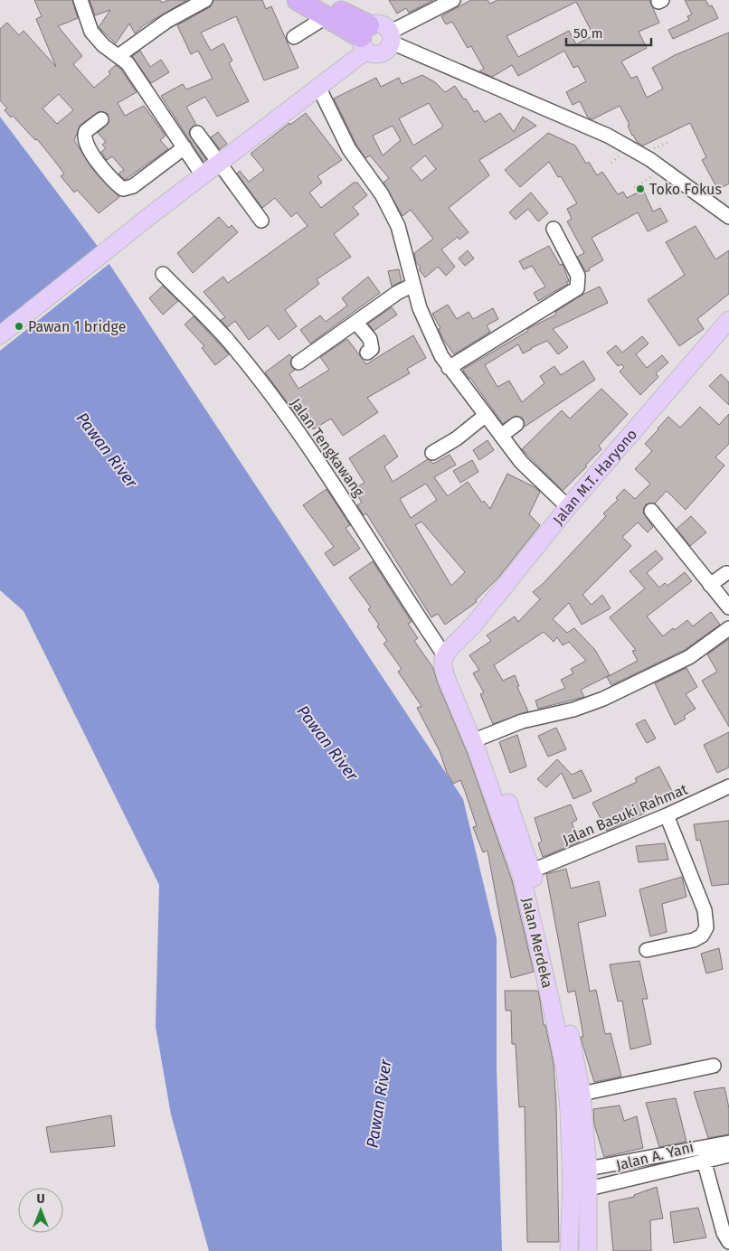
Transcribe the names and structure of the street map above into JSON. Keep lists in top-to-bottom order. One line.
{"streets":{"main road":["Jalan M.T. Haryono","Jalan Merdeka"],"street":["Jalan Tengkawang","Jalan Basuki Rahmat","Jalan A. Yani"]},"crossings":[["Jalan Tengkawang","Jalan M.T. Haryono"],["Jalan Tengkawang","Jalan Merdeka"],["Jalan M.T. Haryono","Jalan Merdeka"],["Jalan Basuki Rahmat","Jalan Merdeka"],["Jalan Merdeka","Jalan A. Yani"]],"water":["Pawan River"],"places":["Toko Fokus","Pawan 1 bridge"],"scale_bar":"50 m","north":"top"}
